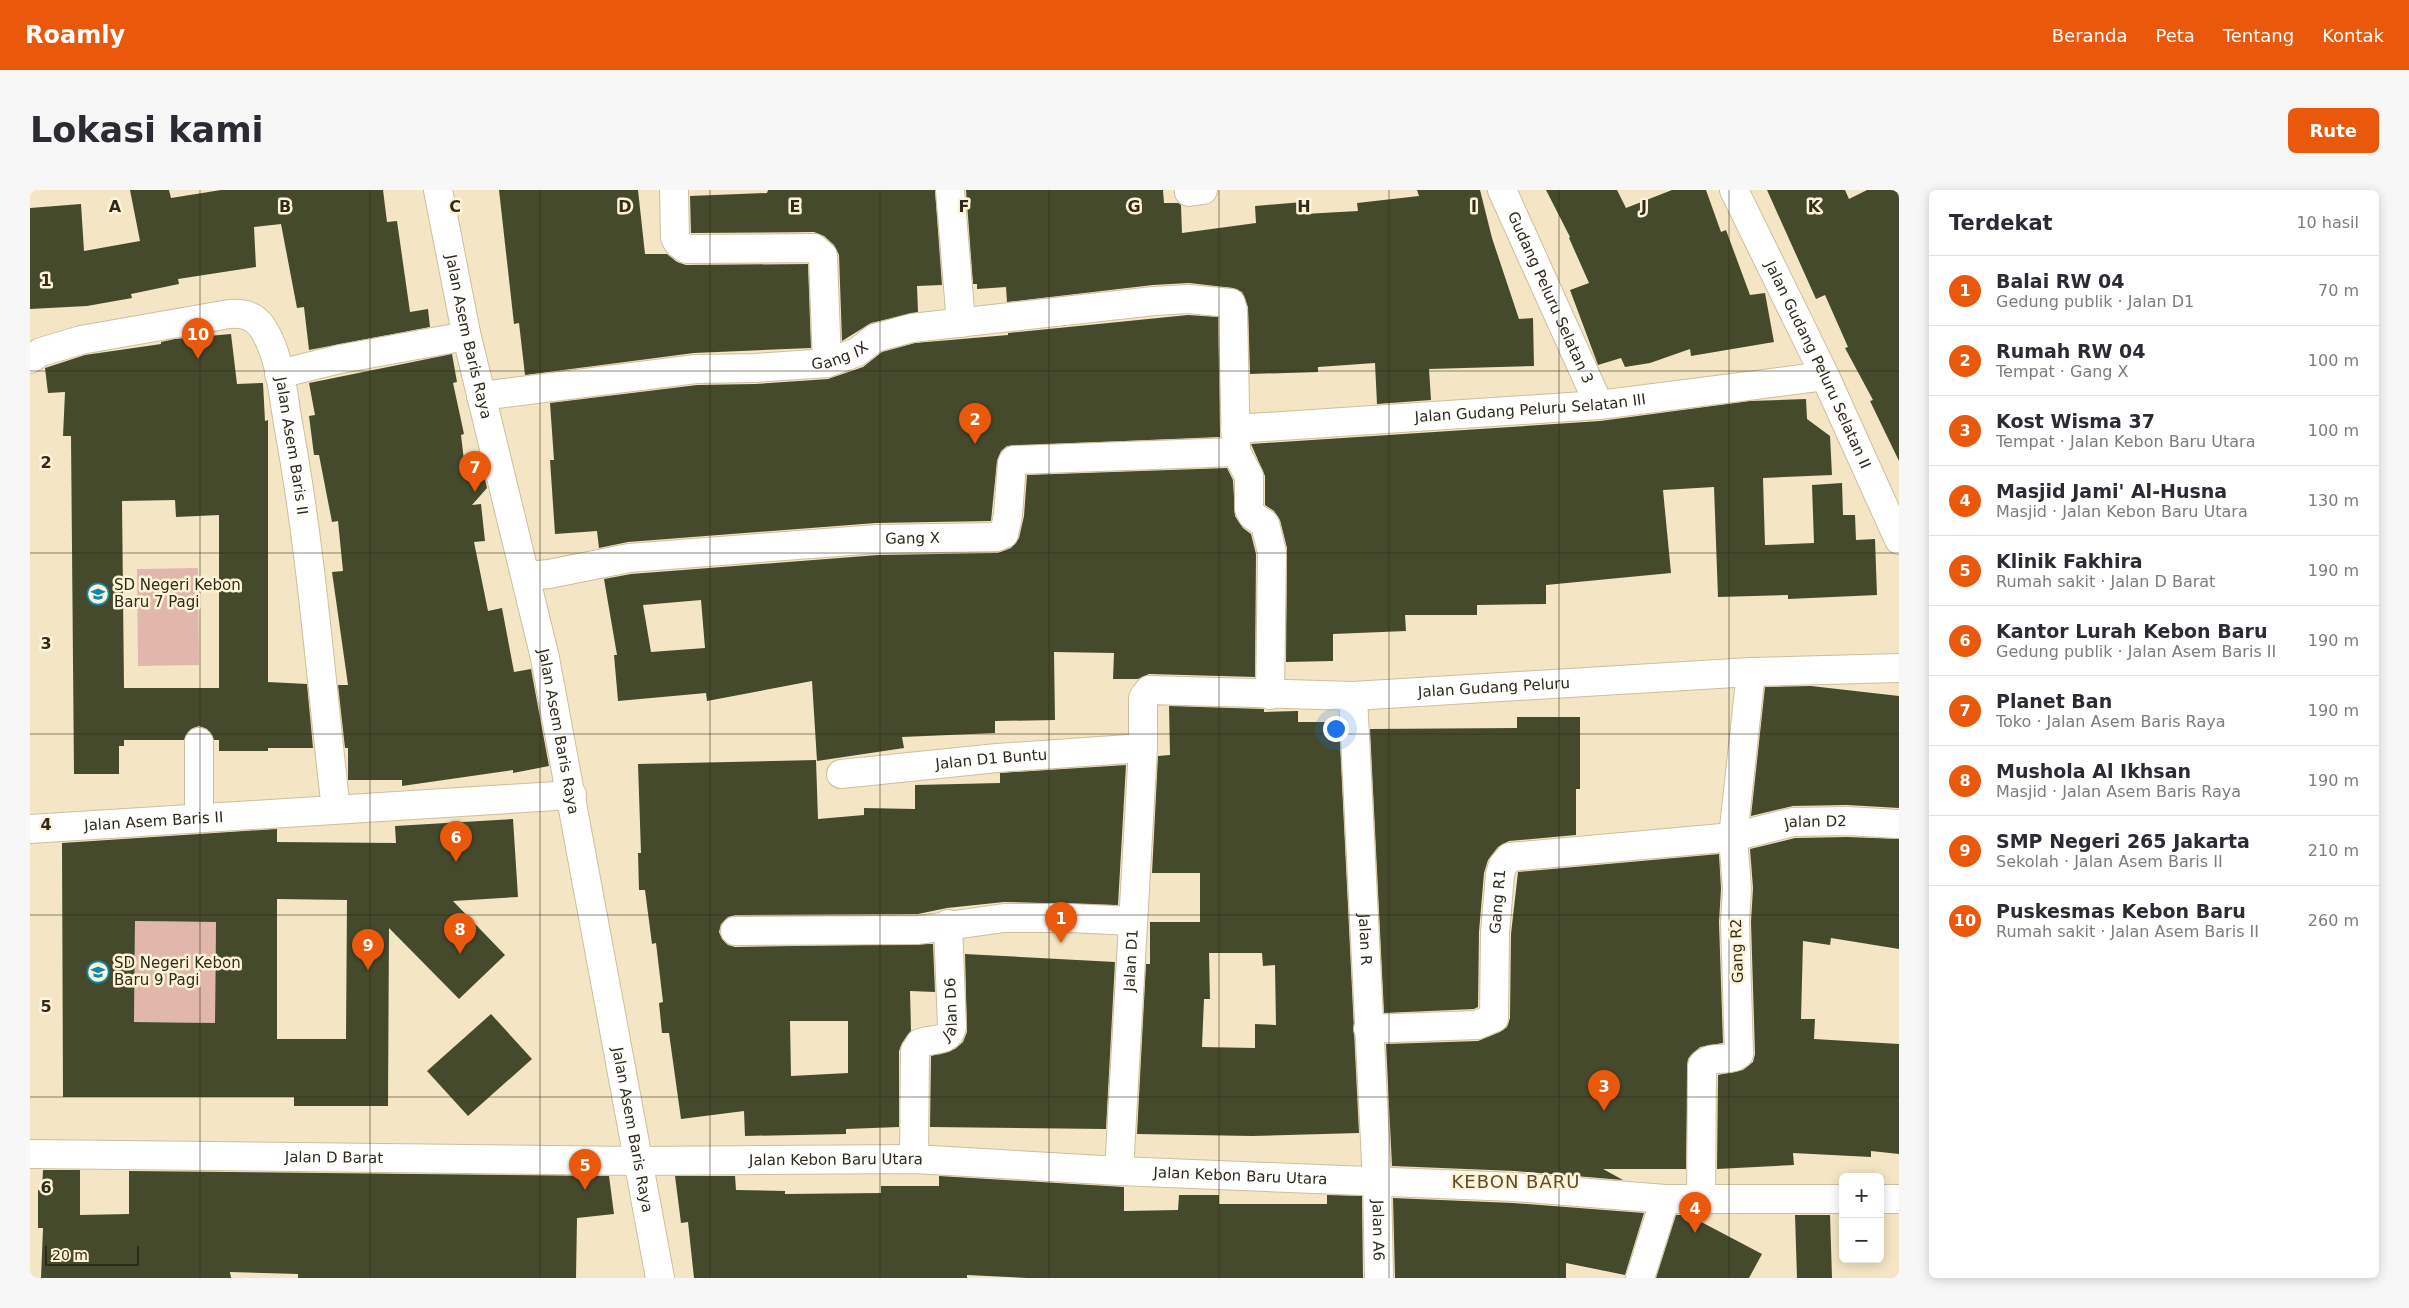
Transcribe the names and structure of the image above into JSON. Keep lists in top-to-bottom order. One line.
{"streets":{"street":["Gudang Peluru Selatan 3","Jalan Asem Baris Raya","Gang IX","Jalan Gudang Peluru Selatan II","Jalan Gudang Peluru Selatan III","Jalan Asem Baris II","Gang X","Jalan Gudang Peluru","Jalan D1 Buntu","Jalan D2","Gang R1","Jalan R","Gang R2","Jalan D1","Jalan D6","Jalan D Barat","Jalan Kebon Baru Utara","Jalan A6"]},"crossings":[["Gudang Peluru Selatan 3","Jalan Gudang Peluru Selatan III"],["Jalan Asem Baris Raya","Gang IX"],["Jalan Asem Baris Raya","Jalan Asem Baris II"],["Jalan Asem Baris Raya","Gang X"],["Jalan Asem Baris Raya","Jalan D Barat"],["Jalan Asem Baris Raya","Jalan Kebon Baru Utara"],["Gang IX","Jalan Gudang Peluru Selatan III"],["Gang IX","Gang X"],["Jalan Gudang Peluru Selatan II","Jalan Gudang Peluru Selatan III"],["Jalan Gudang Peluru Selatan III","Gang X"],["Jalan Gudang Peluru","Jalan D1 Buntu"],["Jalan Gudang Peluru","Jalan R"],["Jalan Gudang Peluru","Gang R2"],["Jalan Gudang Peluru","Jalan D1"],["Jalan D1 Buntu","Jalan D1"],["Jalan D2","Gang R1"],["Jalan D2","Gang R2"],["Gang R1","Jalan R"],["Gang R1","Gang R2"],["Jalan R","Jalan Kebon Baru Utara"],["Jalan R","Jalan A6"],["Gang R2","Jalan Kebon Baru Utara"],["Jalan D1","Jalan Kebon Baru Utara"],["Jalan D6","Jalan Kebon Baru Utara"],["Jalan D Barat","Jalan Kebon Baru Utara"],["Jalan Kebon Baru Utara","Jalan A6"]],"districts":["KEBON BARU"],"places":{"school or university":["SD Negeri Kebon Baru 7 Pagi","SD Negeri Kebon Baru 9 Pagi"]},"scale_bar":"20 m","page":{"header":"Roamly","nav":["Beranda","Peta","Tentang","Kontak"],"buttons":"Rute","title":"Lokasi kami","heading":["Terdekat","10 hasil"],"list":[{"mark":"1","name":"Balai RW 04","note":"Gedung publik · Jalan D1","value":"70 m"},{"mark":"2","name":"Rumah RW 04","note":"Tempat · Gang X","value":"100 m"},{"mark":"3","name":"Kost Wisma 37","note":"Tempat · Jalan Kebon Baru Utara","value":"100 m"},{"mark":"4","name":"Masjid Jami' Al-Husna","note":"Masjid · Jalan Kebon Baru Utara","value":"130 m"},{"mark":"5","name":"Klinik Fakhira","note":"Rumah sakit · Jalan D Barat","value":"190 m"},{"mark":"6","name":"Kantor Lurah Kebon Baru","note":"Gedung publik · Jalan Asem Baris II","value":"190 m"},{"mark":"7","name":"Planet Ban","note":"Toko · Jalan Asem Baris Raya","value":"190 m"},{"mark":"8","name":"Mushola Al Ikhsan","note":"Masjid · Jalan Asem Baris Raya","value":"190 m"},{"mark":"9","name":"SMP Negeri 265 Jakarta","note":"Sekolah · Jalan Asem Baris II","value":"210 m"},{"mark":"10","name":"Puskesmas Kebon Baru","note":"Rumah sakit · Jalan Asem Baris II","value":"260 m"}],"pins":["10","2","7","6","1","8","9","3","5","4"],"map_buttons":["+","−"],"scale":"20 m"},"grid":{"columns":["A","B","C","D","E","F","G","H","I","J","K"],"rows":["1","2","3","4","5","6"]}}
